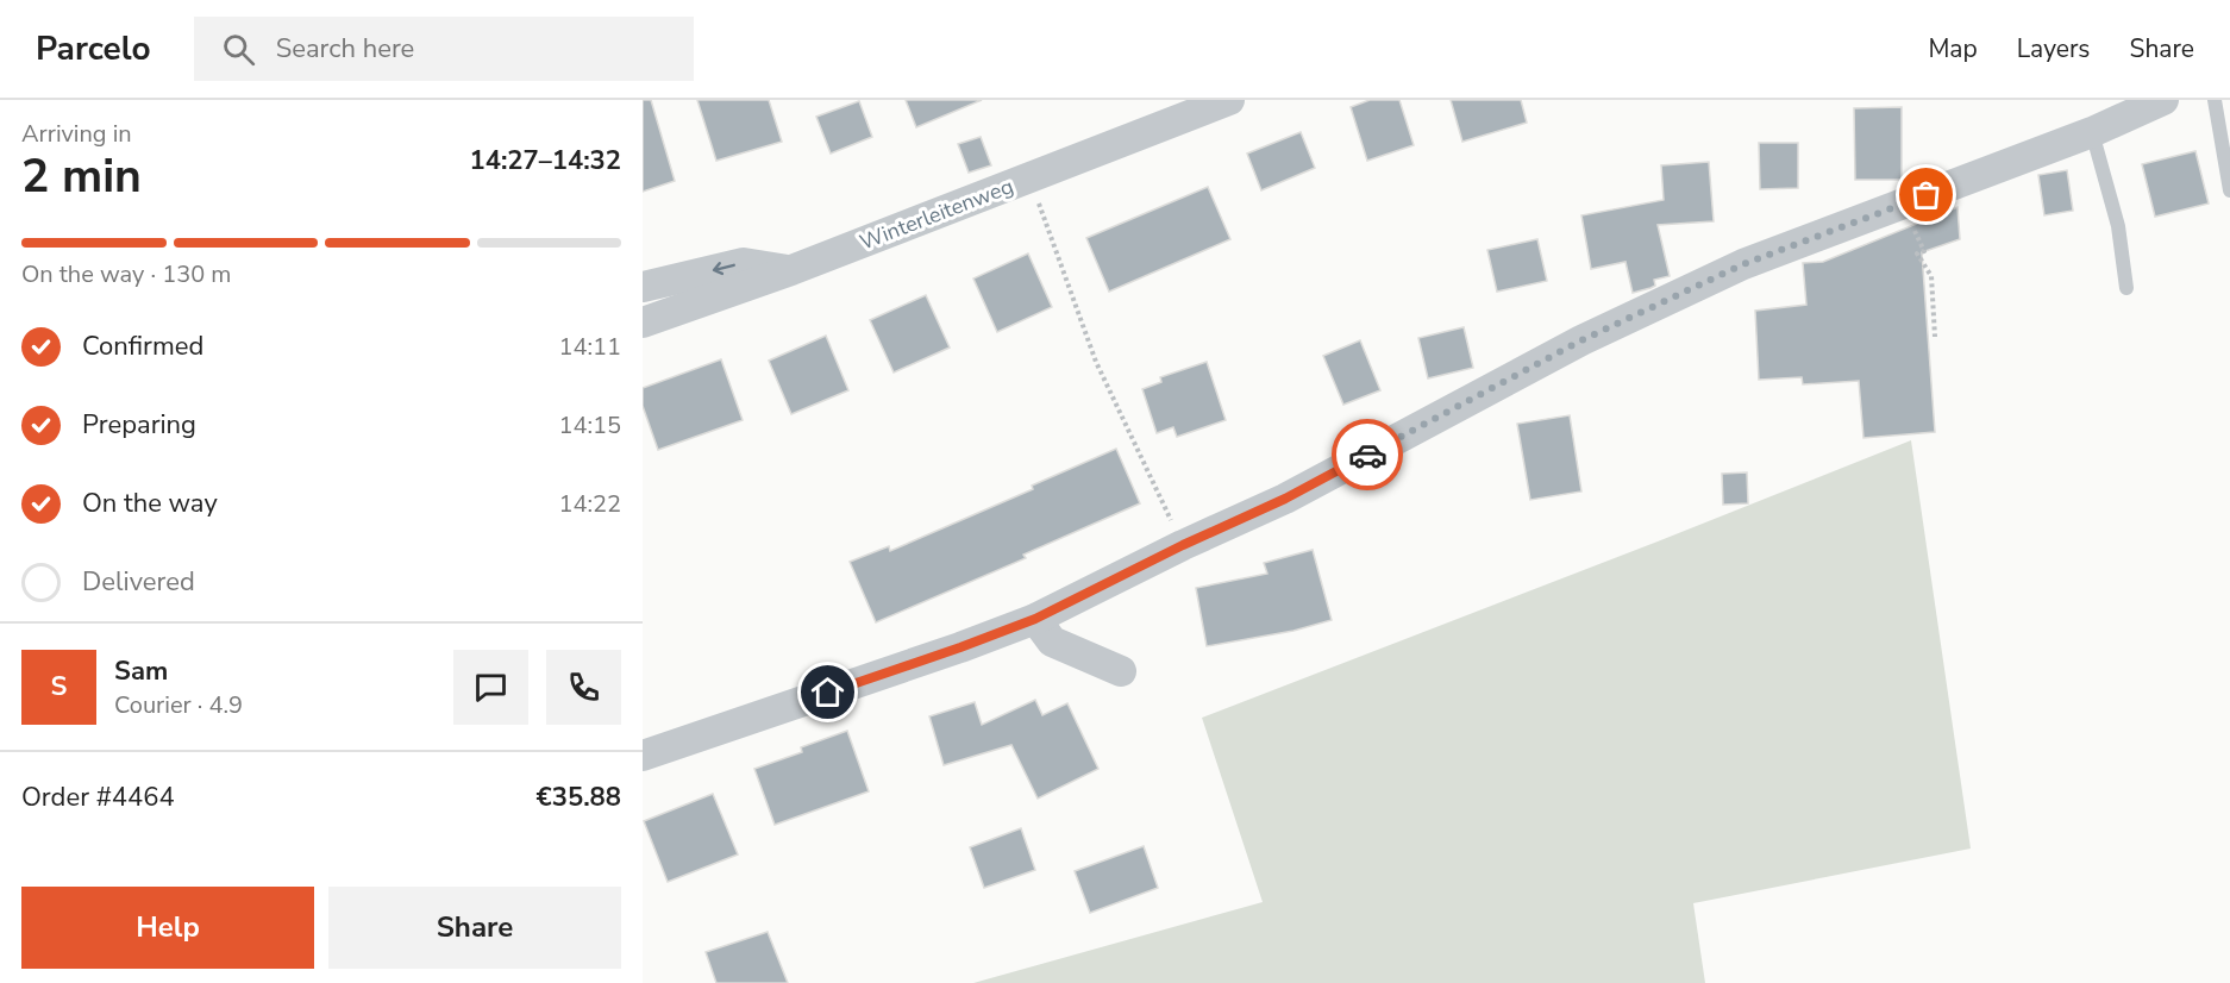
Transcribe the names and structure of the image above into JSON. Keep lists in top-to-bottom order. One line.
{"streets":{"street":["Winterleitenweg"]},"page":{"header":"Parcelo","search":"Search here","nav":["Map","Layers","Share"],"heading":["2 min","Arriving in","14:27–14:32"],"panel":["Sam","Courier · 4.9","Order #4464","€35.88"],"bar":"On the way · 130 m","list":[["Confirmed","14:11"],["Preparing","14:15"],["On the way","14:22"],"Delivered"],"round":"S","buttons":["Help","Share"]}}
